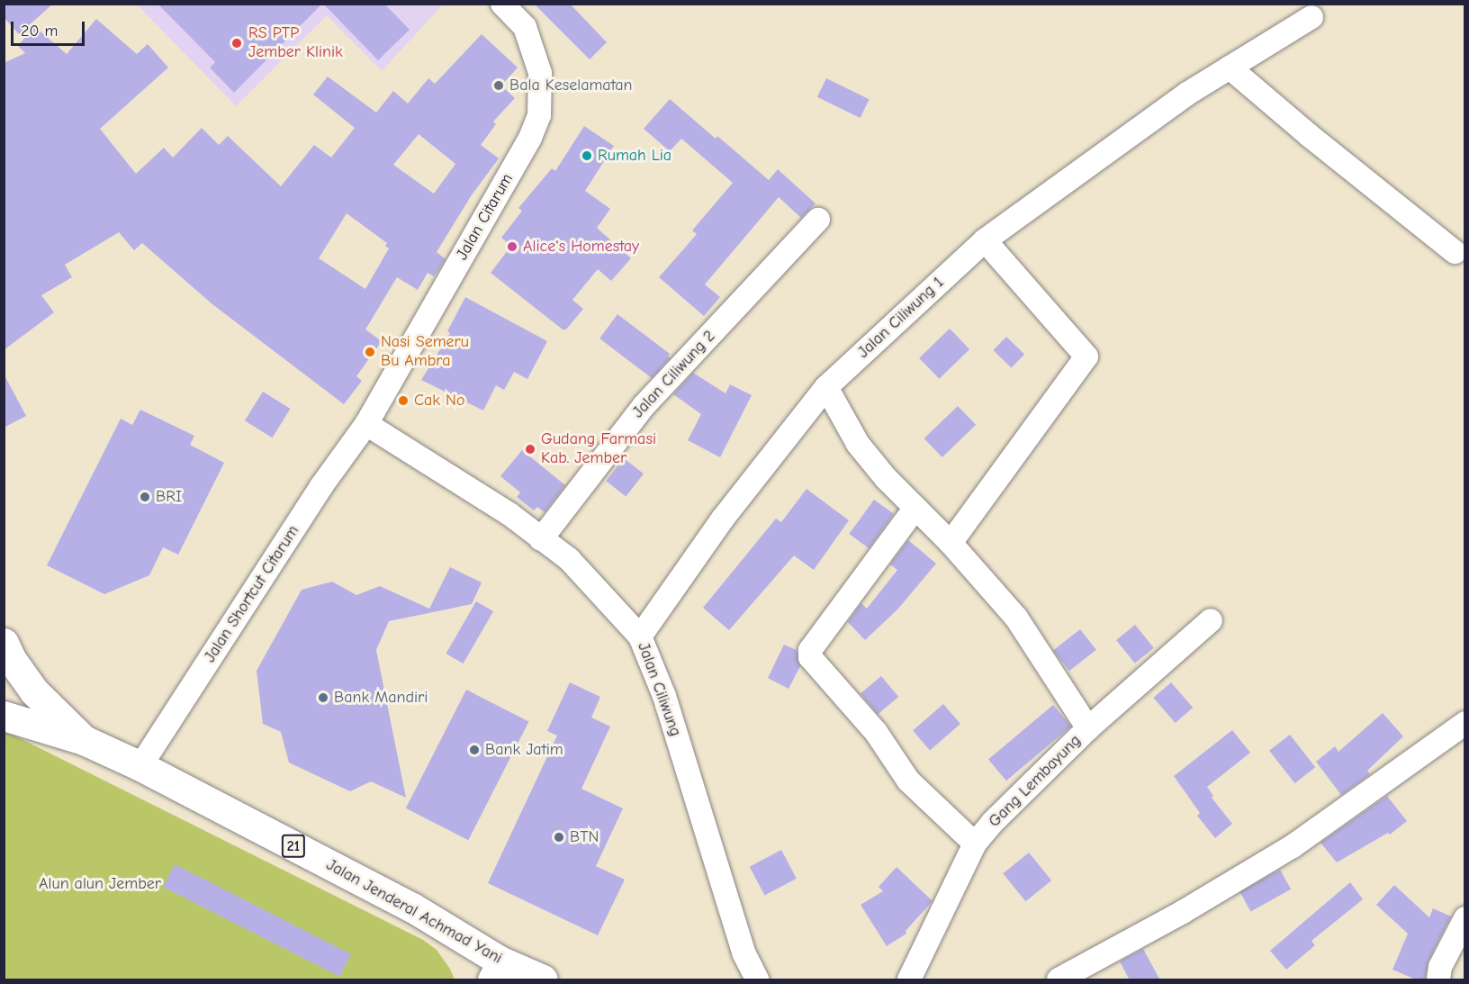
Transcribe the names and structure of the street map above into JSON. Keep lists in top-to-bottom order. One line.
{"streets":{"main road":["21","Jalan Jenderal Achmad Yani"],"street":["Jalan Citarum","Jalan Ciliwung 1","Jalan Ciliwung 2","Jalan Shortcut Citarum","Jalan Ciliwung","Gang Lembayung"]},"crossings":[["Jalan Citarum","Jalan Shortcut Citarum"],["Jalan Citarum","Jalan Ciliwung"],["Jalan Ciliwung 1","Jalan Ciliwung"],["Jalan Ciliwung 2","Jalan Ciliwung"],["Jalan Shortcut Citarum","Jalan Ciliwung"],["Jalan Shortcut Citarum","Jalan Jenderal Achmad Yani"],["21","Jalan Jenderal Achmad Yani"]],"parks":["Alun alun Jember"],"places":["RS PTP Jember Klinik","Bala Keselamatan","Rumah Lia","Alice's Homestay","Nasi Semeru Bu Ambra","Cak No","Gudang Farmasi Kab. Jember","BRI","Bank Mandiri","Bank Jatim","BTN"],"scale_bar":"20 m"}
